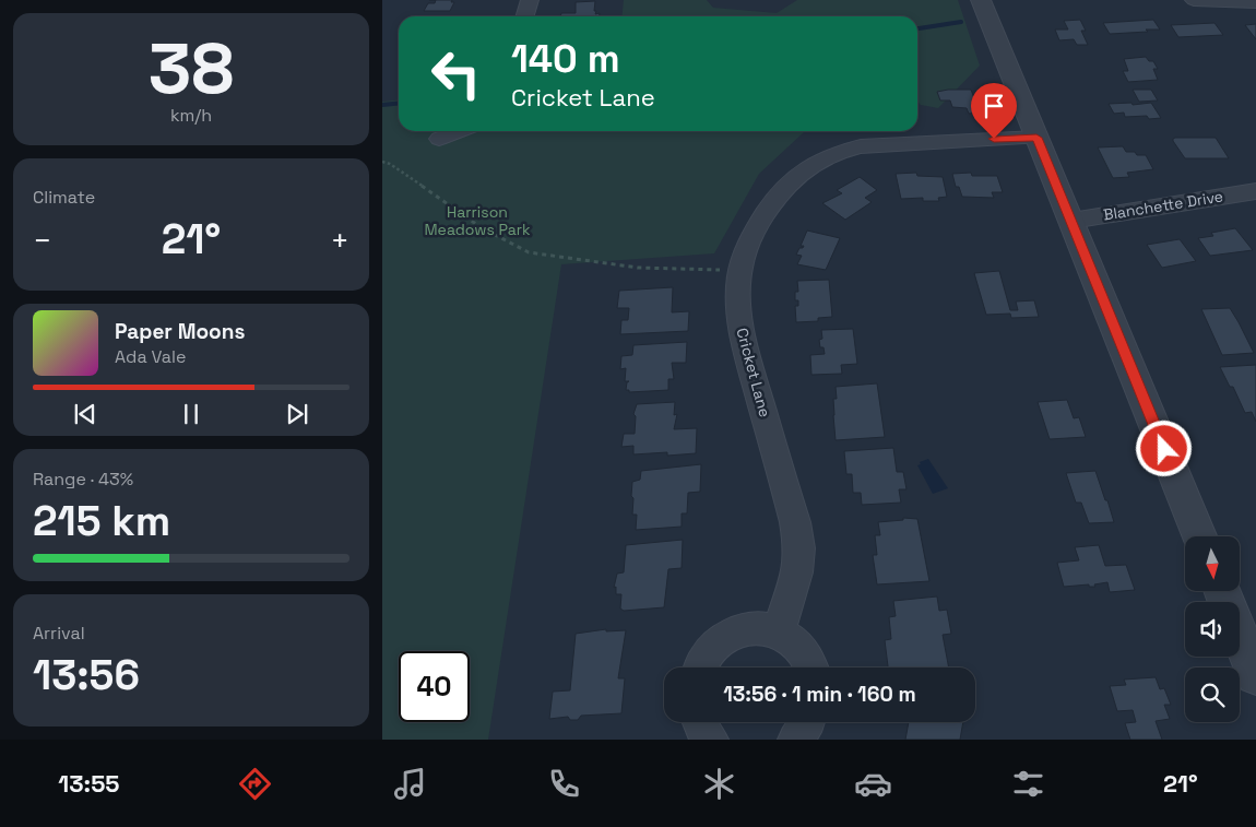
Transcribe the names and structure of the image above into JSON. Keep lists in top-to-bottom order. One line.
{"streets":{"street":["Blanchette Drive","Cricket Lane"]},"parks":["Harrison Meadows Park"],"north":"bottom","page":{"tile":[["38","km/h"],"Climate",["Range · 43%","215 km"],["Arrival","13:56"]],"turn":["140 m","Cricket Lane"],"heat":["−","21°","+"],"song":["Paper Moons","Ada Vale"],"limit":"40","trip":"13:56 · 1 min · 160 m","tabs":["13:55","21°"]}}
